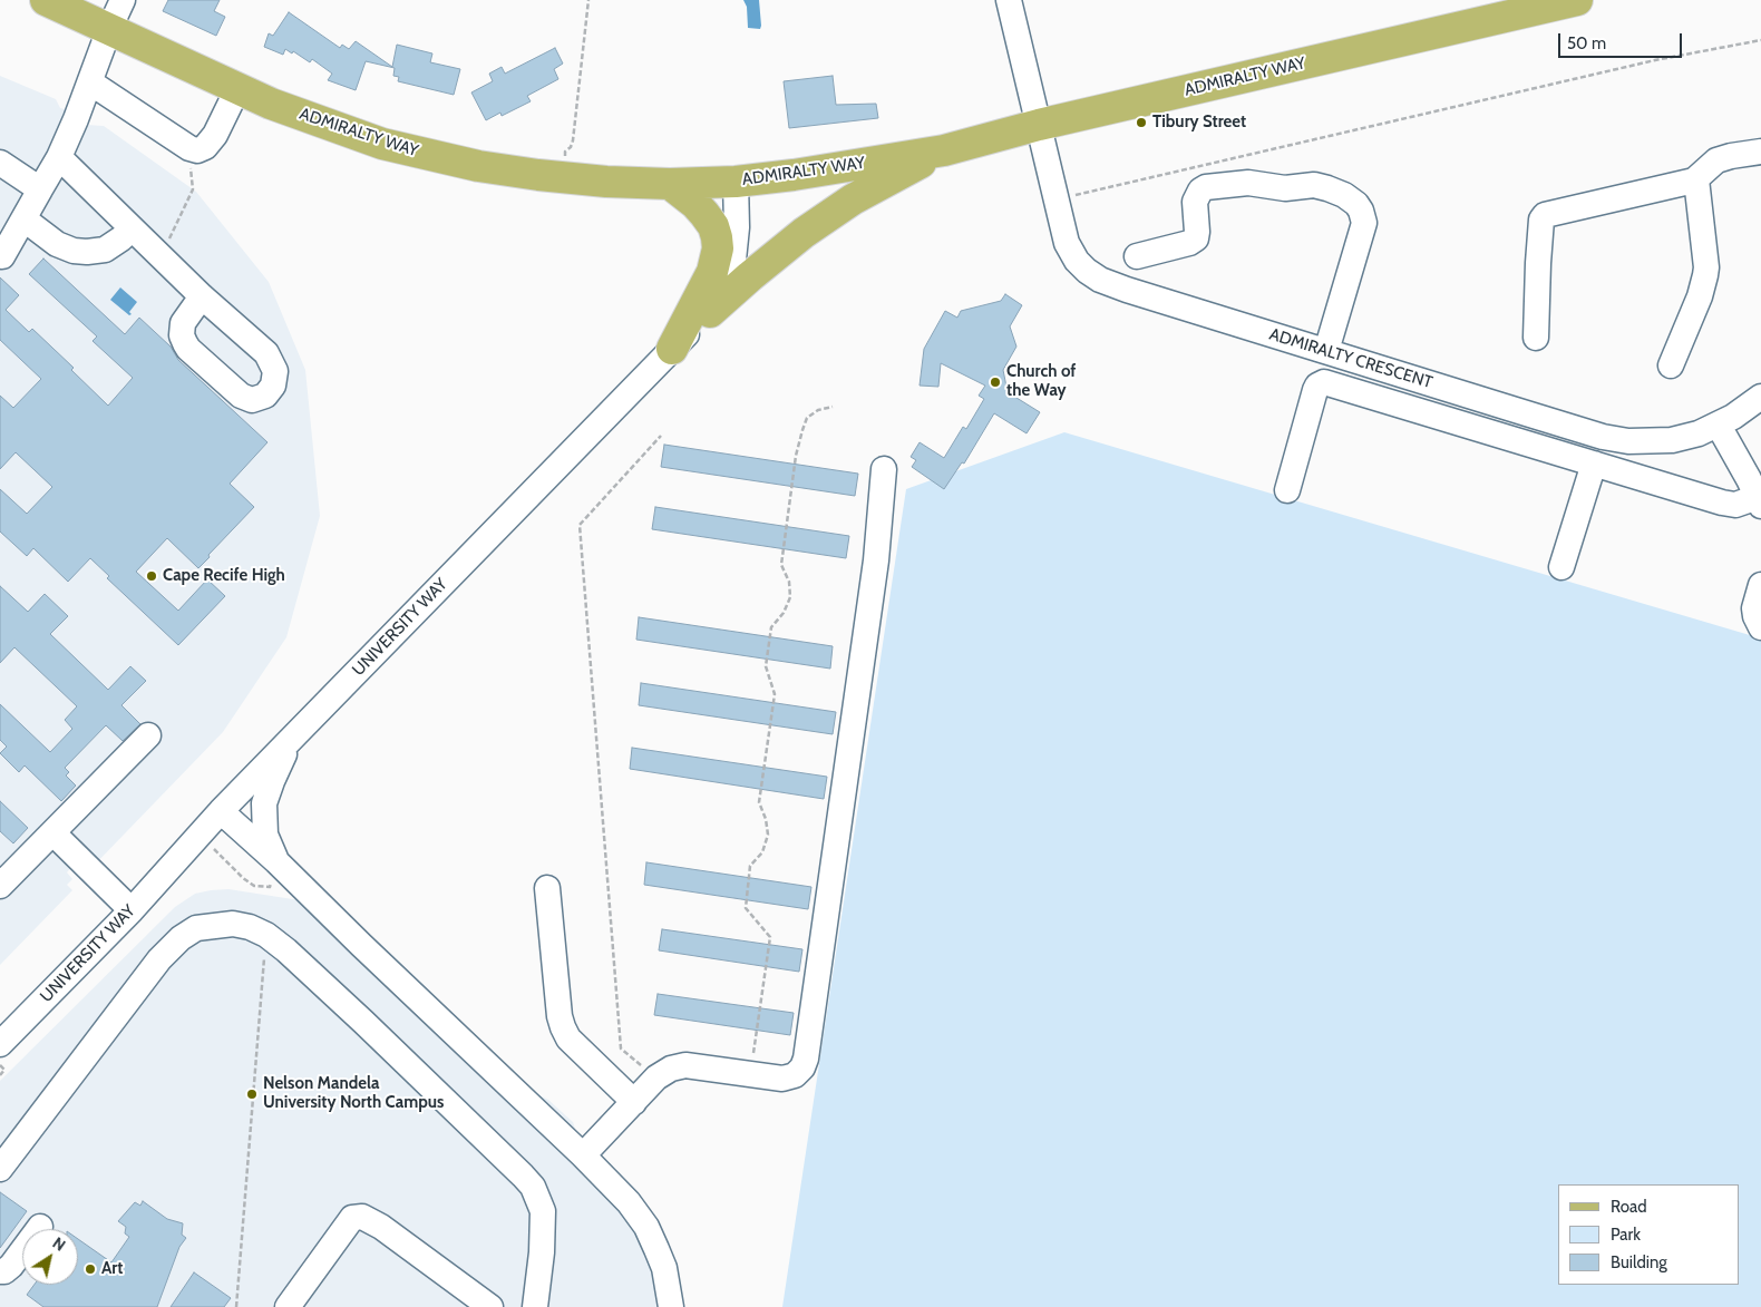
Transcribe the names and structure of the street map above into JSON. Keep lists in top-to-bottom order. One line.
{"streets":{"main road":["ADMIRALTY WAY"],"street":["ADMIRALTY CRESCENT","UNIVERSITY WAY"]},"crossings":[["ADMIRALTY WAY","ADMIRALTY CRESCENT"],["ADMIRALTY WAY","UNIVERSITY WAY"]],"places":["Tibury Street","Church of the Way","Cape Recife High","Nelson Mandela University North Campus","Art"],"legend":["Road","Park","Building"],"scale_bar":"50 m","north":"top right"}
